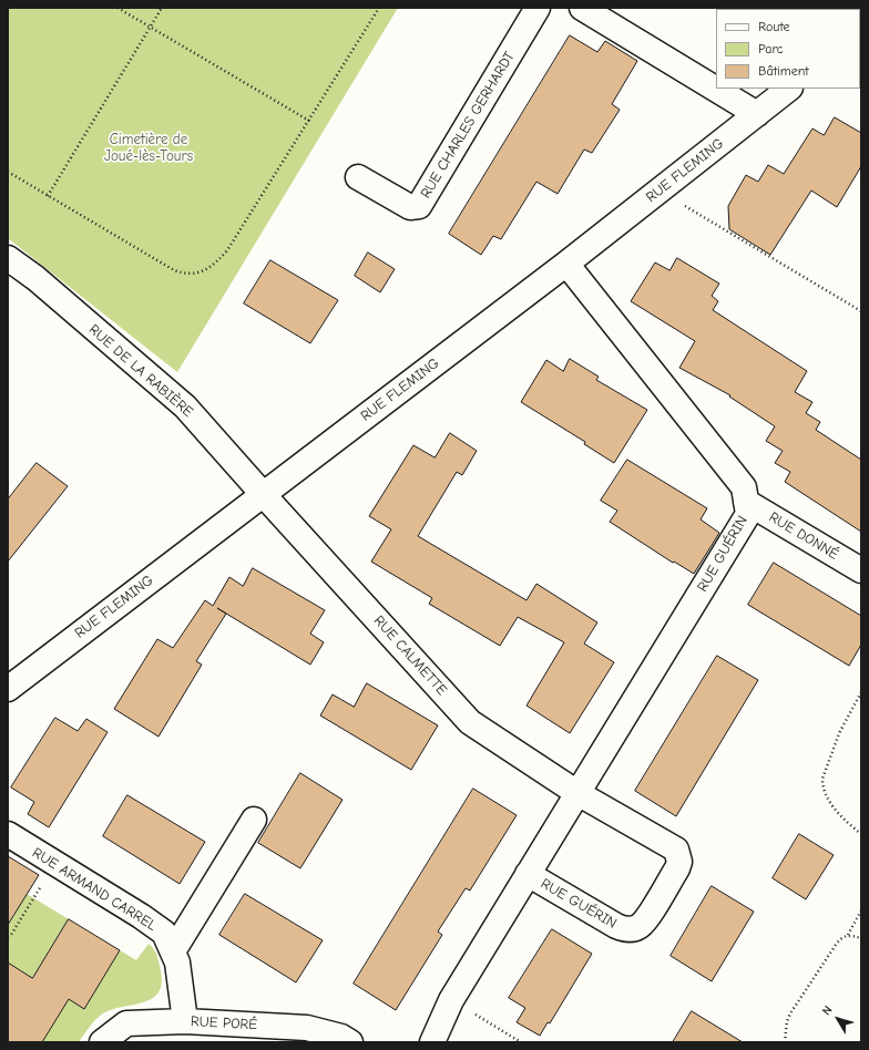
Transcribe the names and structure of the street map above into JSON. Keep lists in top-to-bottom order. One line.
{"streets":{"street":["RUE CHARLES GERHARDT","RUE FLEMING","RUE DE LA RABIÈRE","RUE DONNÉ","RUE GUÉRIN","RUE CALMETTE","RUE ARMAND CARREL","RUE PORÉ"]},"crossings":[["RUE FLEMING","RUE DE LA RABIÈRE"],["RUE FLEMING","RUE GUÉRIN"],["RUE FLEMING","RUE CALMETTE"],["RUE DE LA RABIÈRE","RUE CALMETTE"],["RUE DONNÉ","RUE GUÉRIN"],["RUE GUÉRIN","RUE CALMETTE"],["RUE ARMAND CARREL","RUE PORÉ"]],"parks":["Cimetière de Joué-lès-Tours"],"legend":["Route","Parc","Bâtiment"],"north":"top left"}
